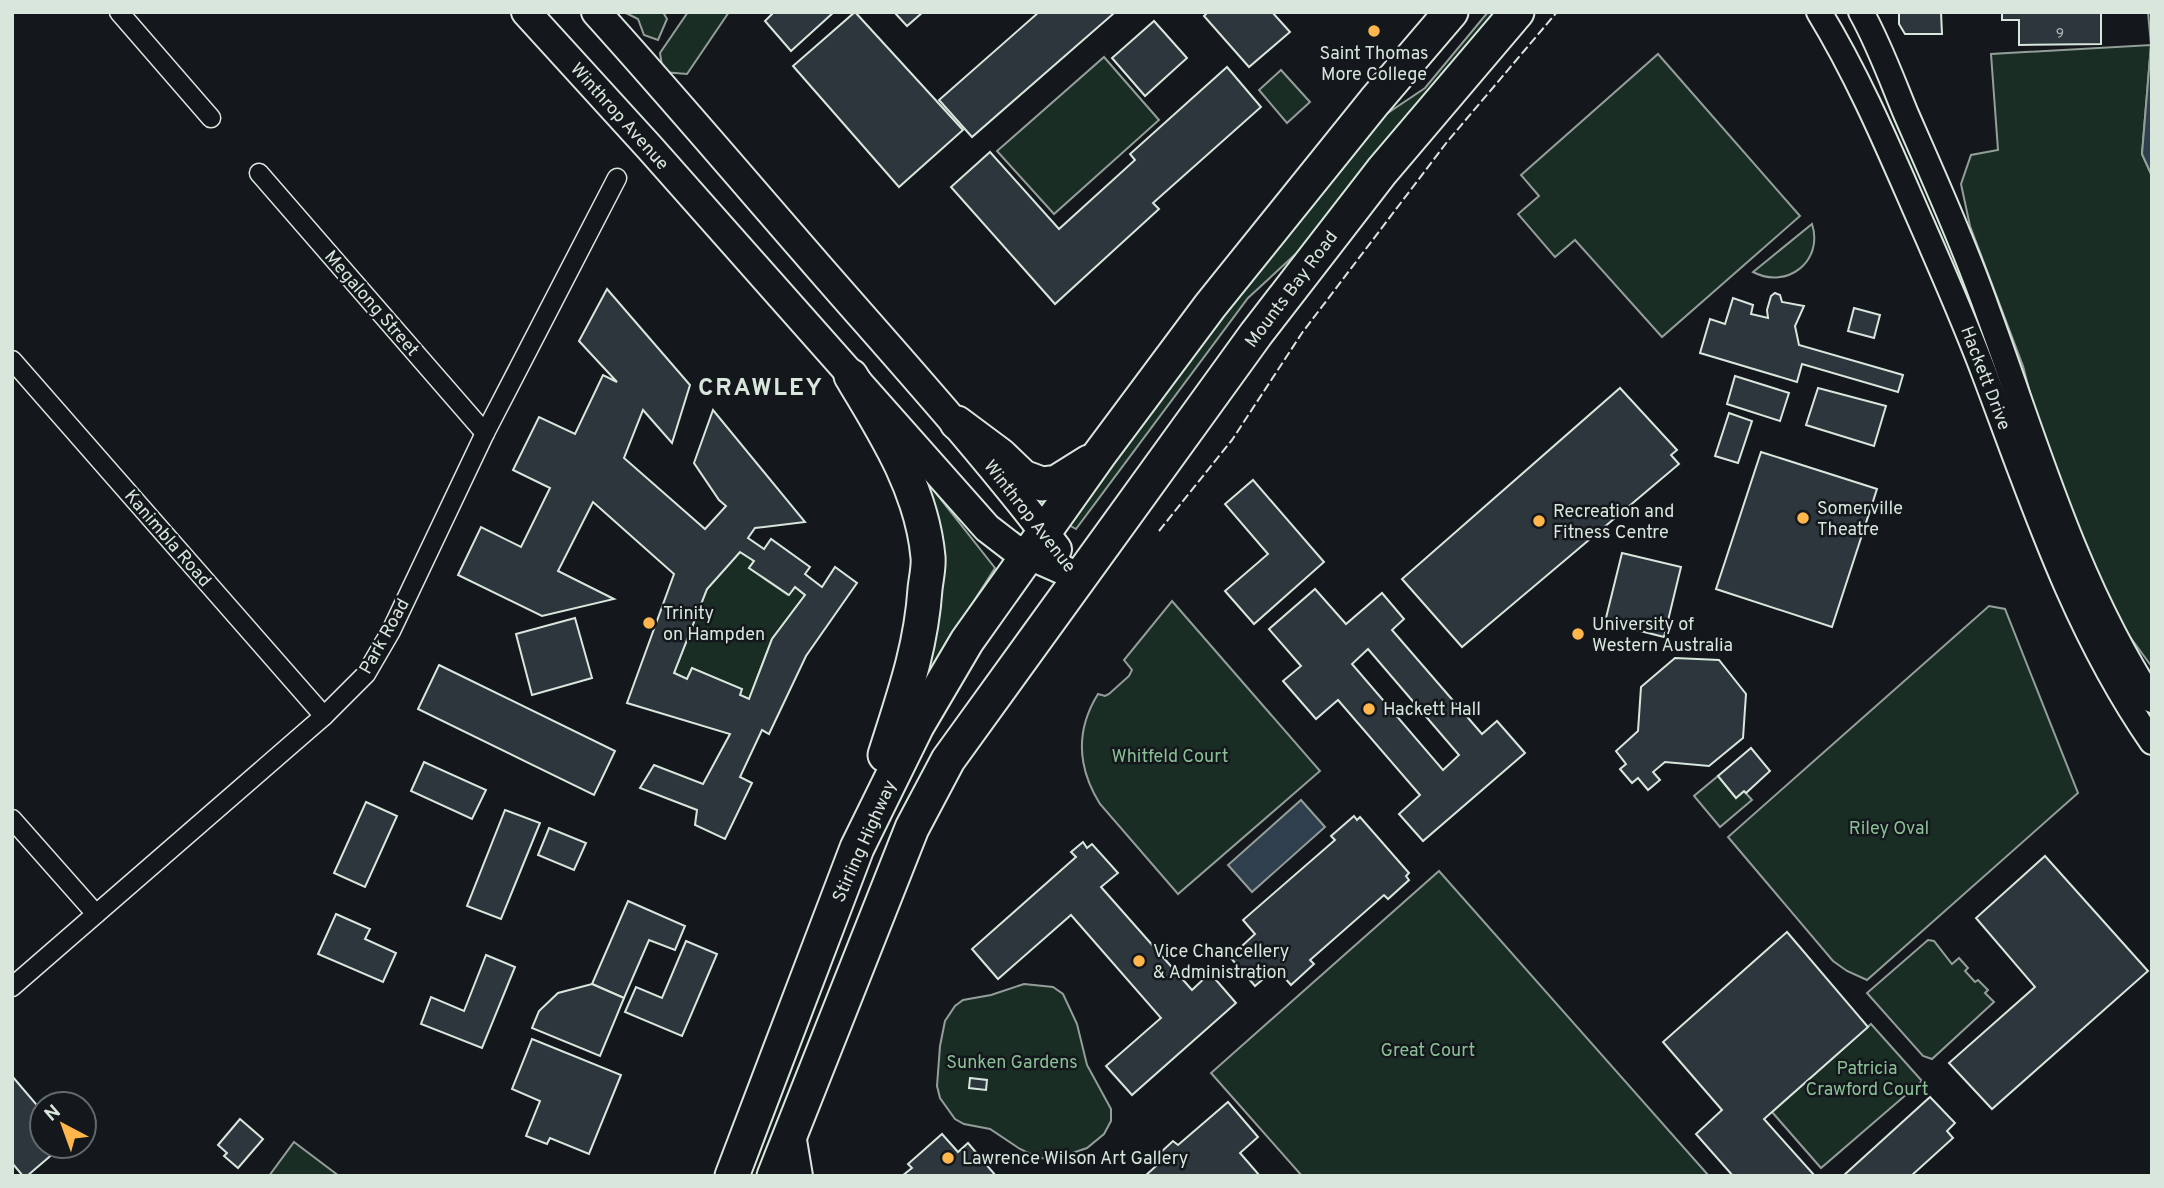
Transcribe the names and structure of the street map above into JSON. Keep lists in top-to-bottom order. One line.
{"streets":{"highway":["Mounts Bay Road","Stirling Highway"],"main road":["Winthrop Avenue","Hackett Drive"],"street":["Megalong Street","Kanimbla Road","Park Road"]},"crossings":[["Winthrop Avenue","Mounts Bay Road"],["Winthrop Avenue","Stirling Highway"],["Megalong Street","Park Road"],["Kanimbla Road","Park Road"]],"districts":["CRAWLEY"],"parks":["Whitfeld Court","Riley Oval","Great Court","Sunken Gardens","Patricia Crawford Court"],"places":["Saint Thomas More College","Somerville Theatre","Recreation and Fitness Centre","Trinity on Hampden","University of Western Australia","Hackett Hall","Vice Chancellery & Administration","Lawrence Wilson Art Gallery"],"house_numbers":["9"],"north":"top left"}
